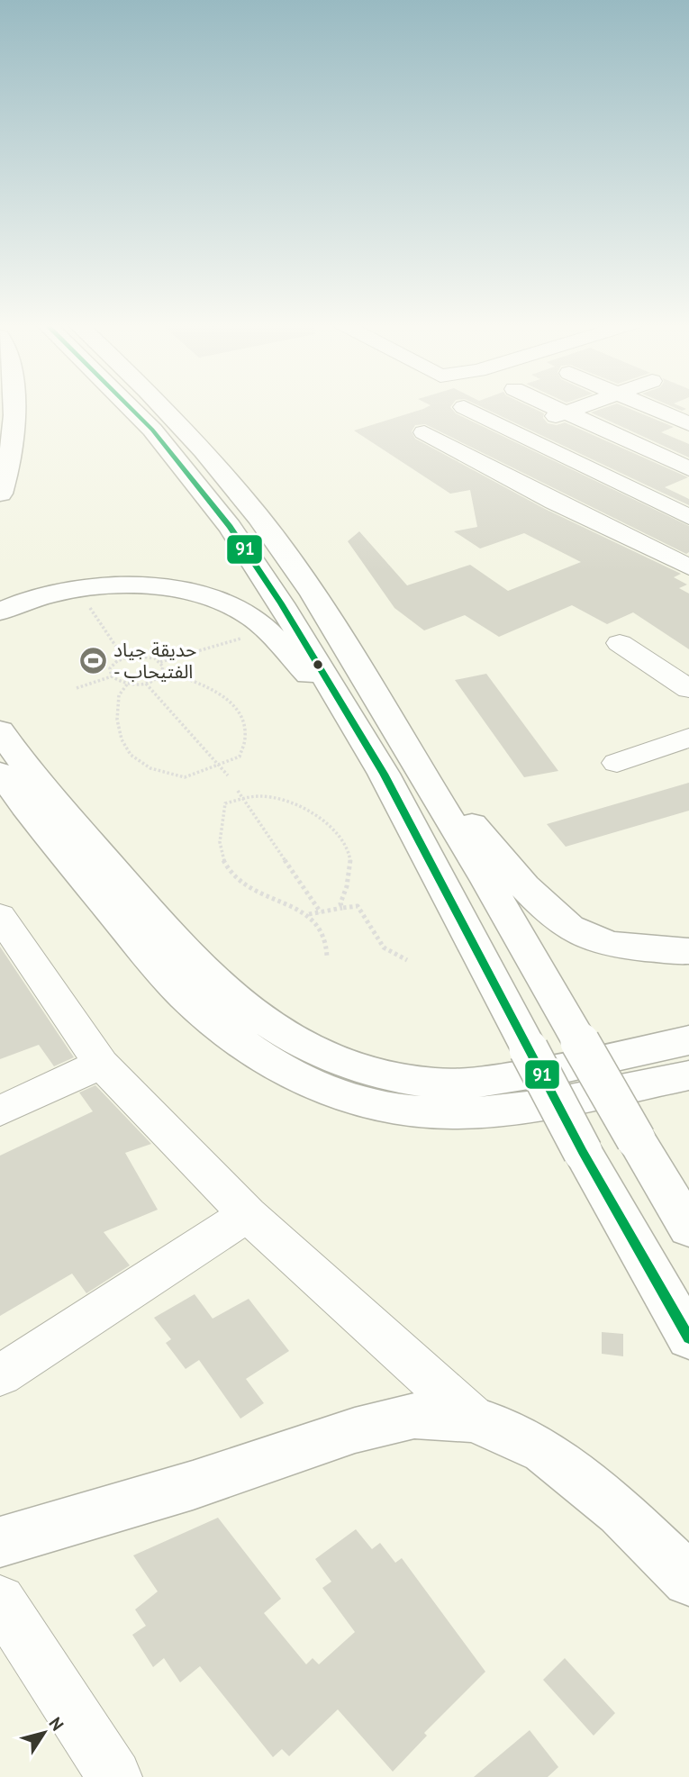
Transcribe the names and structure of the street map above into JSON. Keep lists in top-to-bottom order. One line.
{"places":{"sports":["حديقة جياد - الفتيحاب"]},"lines":["transit line 91"],"north":"top right"}
